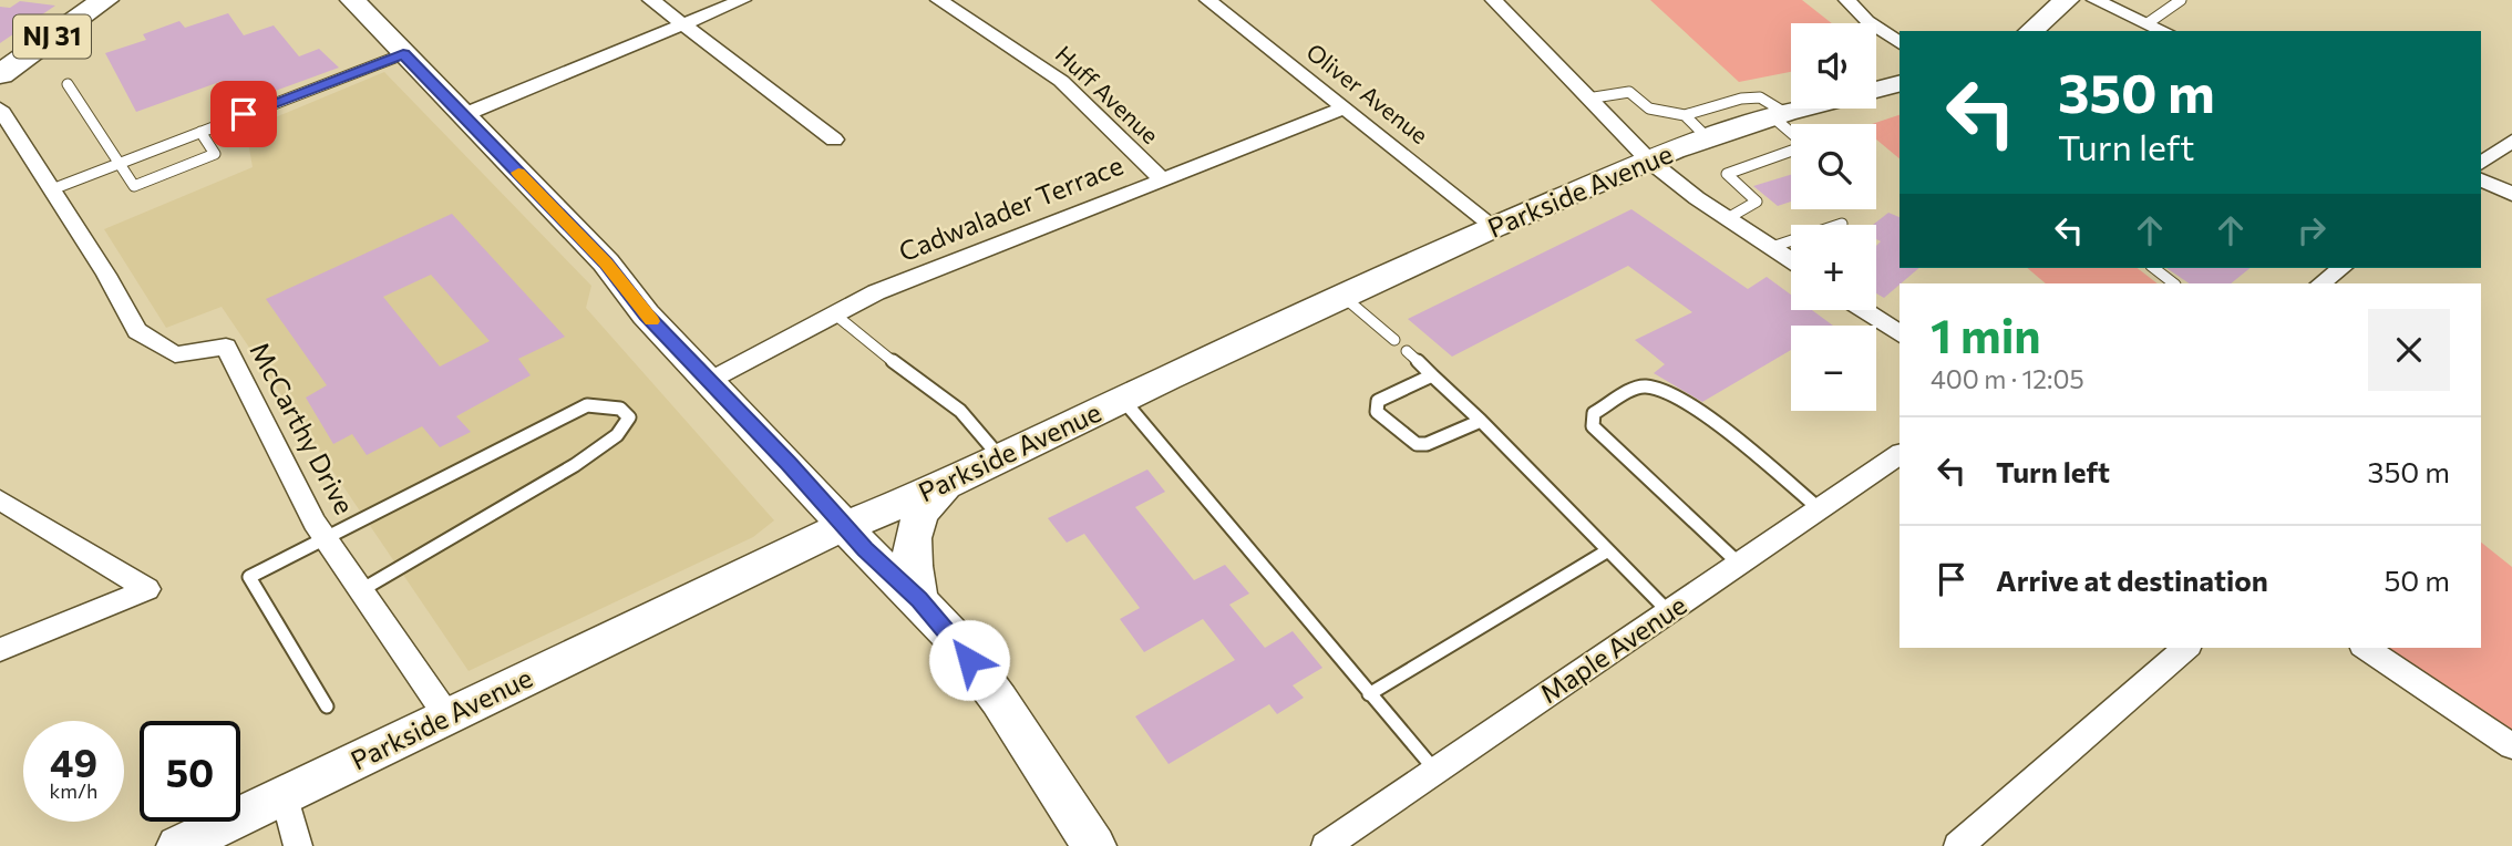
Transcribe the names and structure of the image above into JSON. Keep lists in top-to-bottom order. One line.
{"streets":{"main road":["NJ 31","Parkside Avenue"],"street":["Oliver Avenue","Huff Avenue","Cadwalader Terrace","McCarthy Drive","Maple Avenue"]},"crossings":[["Oliver Avenue","Parkside Avenue"],["Oliver Avenue","Cadwalader Terrace"],["Huff Avenue","Cadwalader Terrace"],["Parkside Avenue","McCarthy Drive"]],"page":{"map_buttons":["+","−"],"turn":["350 m","Turn left"],"heading":["1 min","400 m · 12:05"],"list":[{"name":"Turn left","value":"350 m"},{"name":"Arrive at destination","value":"50 m"}],"speed":"49 km/h","limit":"50"}}
